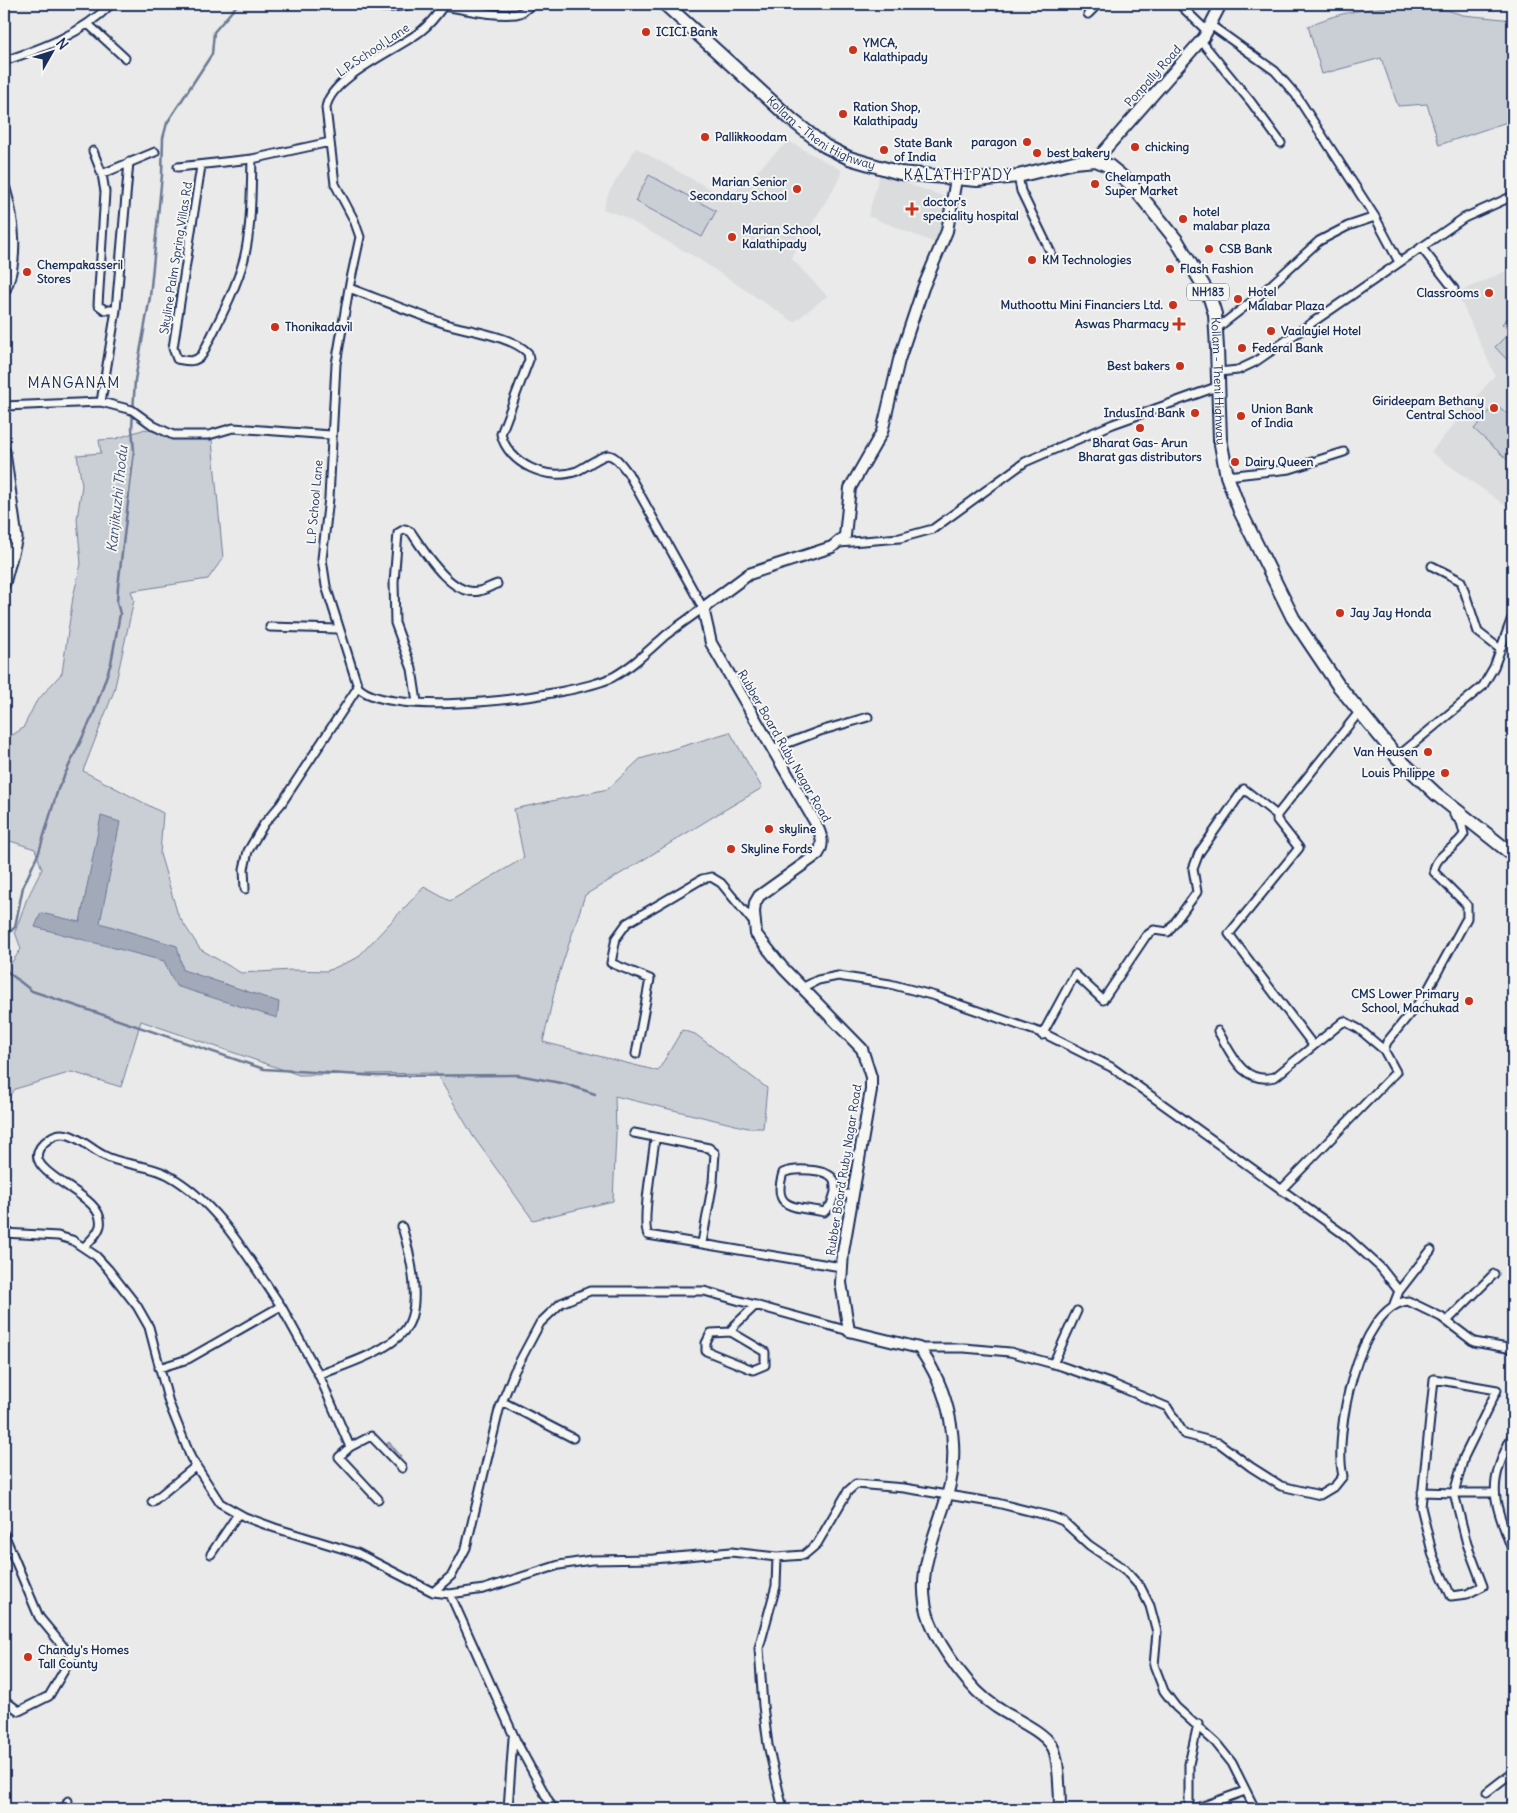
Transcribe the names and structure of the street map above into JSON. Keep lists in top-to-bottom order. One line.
{"streets":{"highway":["Kollam - Theni Highway","NH183"],"main road":["Ponpally Road","Rubber Board Ruby Nagar Road"],"street":["L.P School Lane","Skyline Palm Spring Villas Rd"]},"crossings":[["Ponpally Road","Kollam - Theni Highway"]],"districts":["KALATHIPADY","MANGANAM"],"water":["Kanjikuzhi Thodu"],"places":{"other":["ICICI Bank","YMCA, Kalathipady","Ration Shop, Kalathipady","Pallikkoodam","paragon","chicking","State Bank of India","best bakery","Chelampath Super Market","Marian Senior Secondary School","hotel malabar plaza","Marian School, Kalathipady","CSB Bank","KM Technologies","Flash Fashion","Chempakasseril Stores","Classrooms","Hotel Malabar Plaza","Muthoottu Mini Financiers Ltd.","Thonikadavil","Vaalayiel Hotel","Federal Bank","Best bakers","Girideepam Bethany Central School","IndusInd Bank","Union Bank of India","Bharat Gas- Arun Bharat gas distributors","Dairy Queen","Jay Jay Honda","Van Heusen","Louis Philippe","skyline","Skyline Fords","CMS Lower Primary School, Machukad","Chandy's Homes Tall County"],"health":["doctor's speciality hospital","Aswas Pharmacy"]},"north":"top right"}
